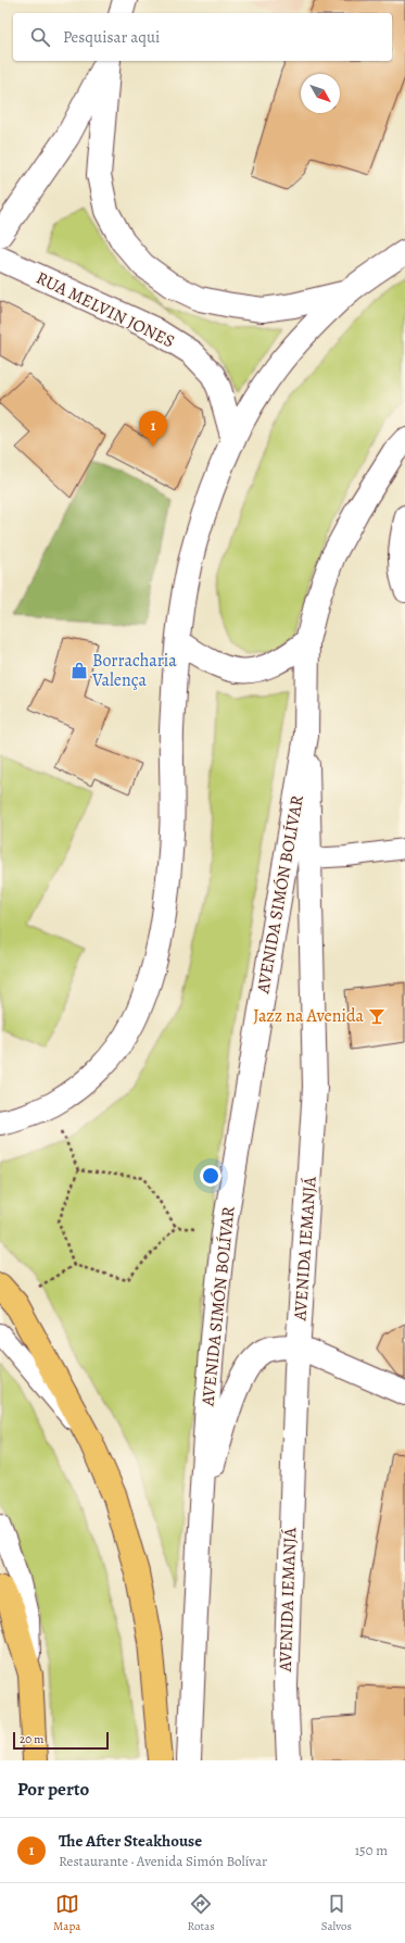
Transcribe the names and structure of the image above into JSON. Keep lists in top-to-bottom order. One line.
{"streets":{"street":["RUA MELVIN JONES","AVENIDA SIMÓN BOLÍVAR","AVENIDA IEMANJÁ"]},"crossings":[["AVENIDA SIMÓN BOLÍVAR","AVENIDA IEMANJÁ"]],"places":{"shop":["Borracharia Valença"],"bar":["Jazz na Avenida"]},"scale_bar":"20 m","north":"bottom right","page":{"search":"Pesquisar aqui","pins":"1","scale":"20 m","heading":"Por perto","list":[{"mark":"1","name":"The After Steakhouse","note":"Restaurante · Avenida Simón Bolívar","value":"150 m"}],"nav":["Mapa","Rotas","Salvos"]}}
